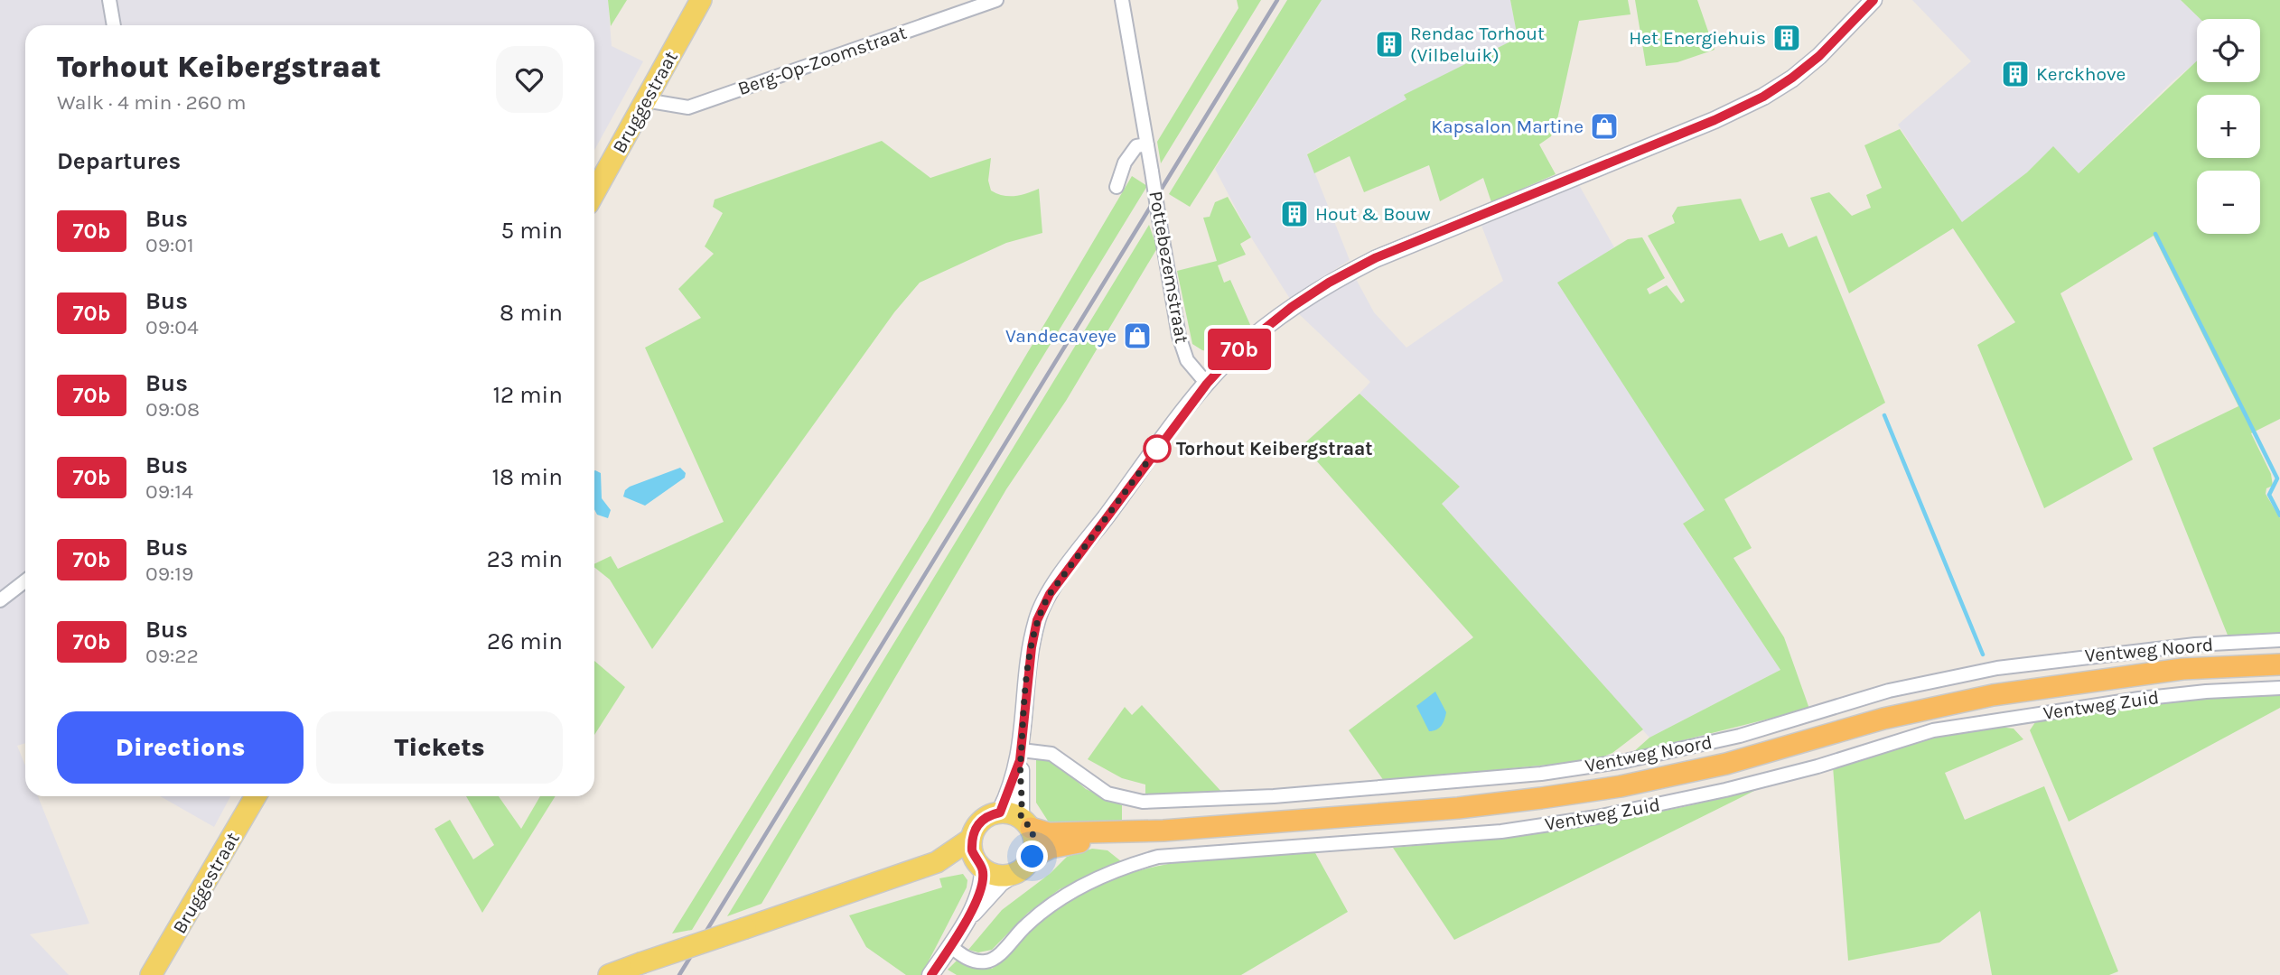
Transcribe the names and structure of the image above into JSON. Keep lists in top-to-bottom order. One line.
{"streets":{"main road":["Bruggestraat"],"street":["Berg-Op-Zoomstraat","Pottebezemstraat","Ventweg Noord","Ventweg Zuid"]},"crossings":[["Berg-Op-Zoomstraat","Bruggestraat"]],"places":{"building":["Het Energiehuis","Rendac Torhout (Vilbeluik)","Kerckhove","Hout & Bouw"],"shop":["Kapsalon Martine","Vandecaveye"],"other":["Torhout Keibergstraat"]},"lines":["bus line 70b"],"page":{"on_map":"70b","map_buttons":["+","−"],"heading":[["Torhout Keibergstraat","Walk · 4 min · 260 m"],"Departures"],"list":[{"mark":"70b","name":"Bus","note":"09:01","value":"5 min"},{"mark":"70b","name":"Bus","note":"09:04","value":"8 min"},{"mark":"70b","name":"Bus","note":"09:08","value":"12 min"},{"mark":"70b","name":"Bus","note":"09:14","value":"18 min"},{"mark":"70b","name":"Bus","note":"09:19","value":"23 min"},{"mark":"70b","name":"Bus","note":"09:22","value":"26 min"}],"buttons":["Directions","Tickets"]}}
